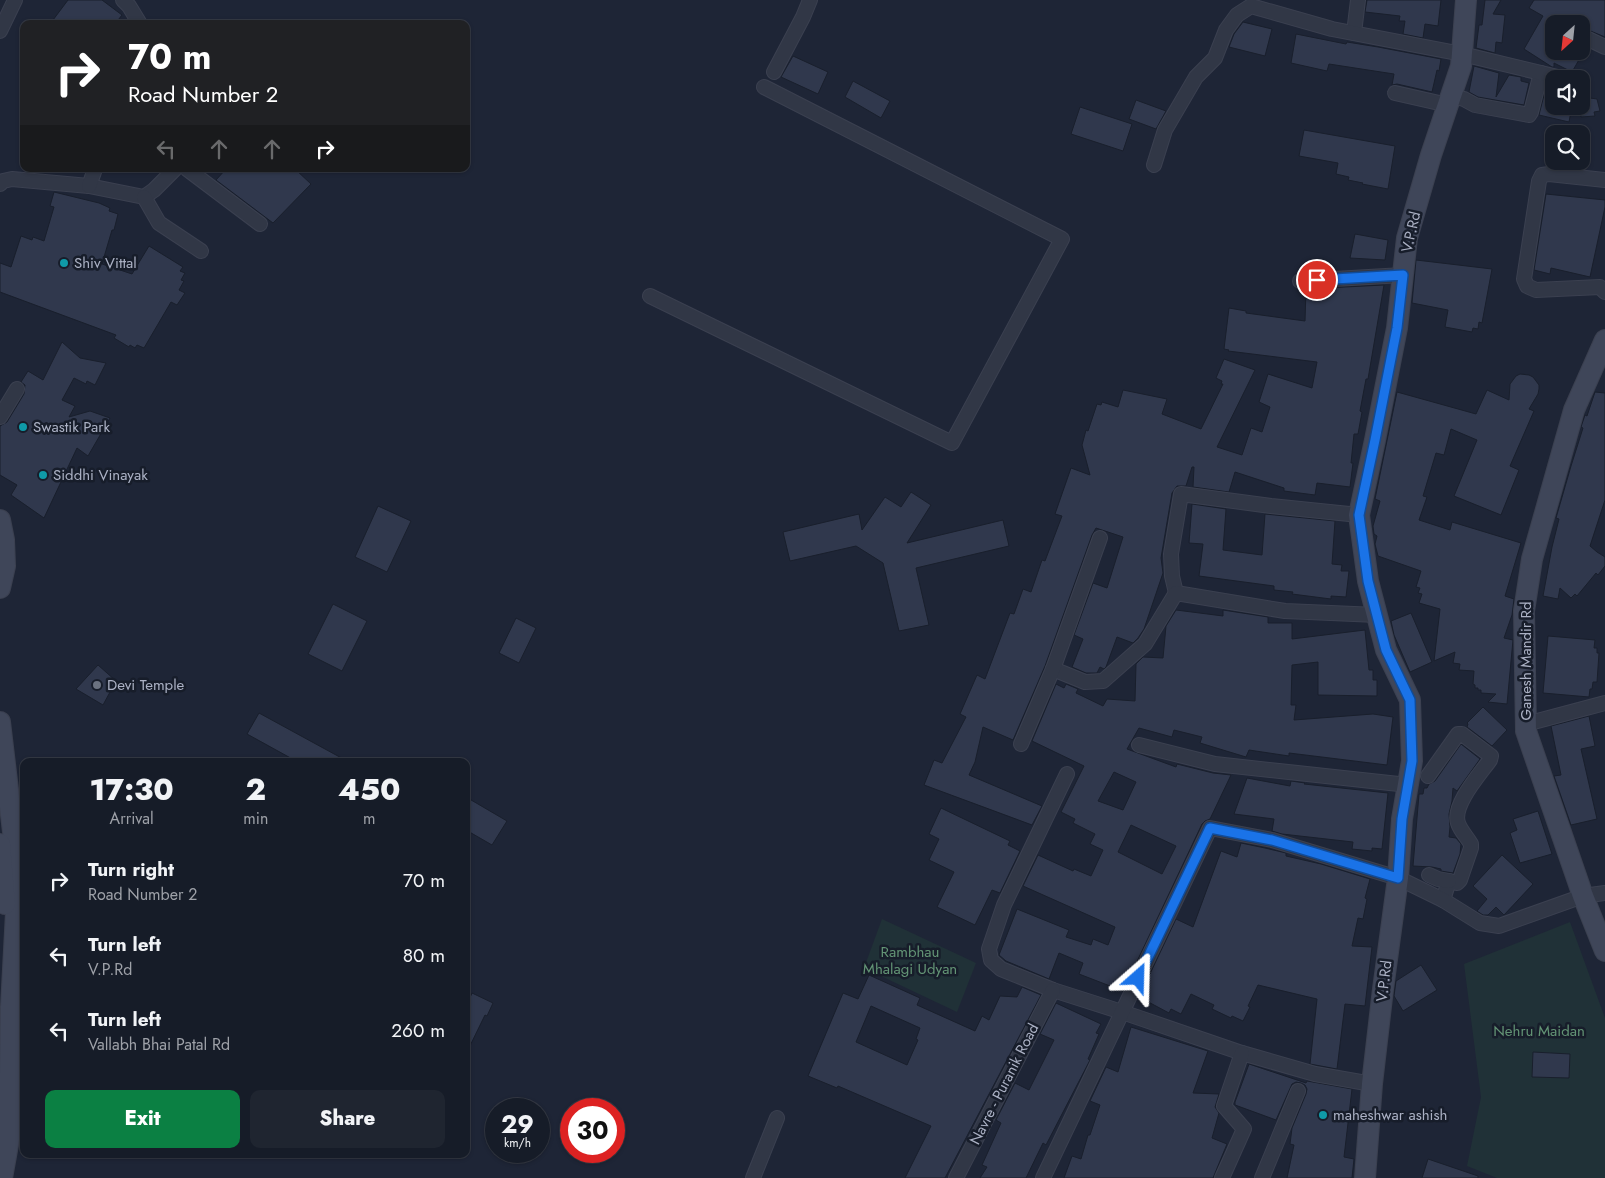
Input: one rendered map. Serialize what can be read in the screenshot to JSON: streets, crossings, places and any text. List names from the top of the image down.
{
  "streets": {
    "street": ["V.P.Rd", "Ganesh Mandir Rd", "Navre - Puranik Road"]
  },
  "parks": ["Rambhau Mhalagi Udyan", "Nehru Maidan"],
  "places": [
    "Shiv Vittal",
    "Swastik Park",
    "Siddhi Vinayak",
    "Devi Temple",
    "maheshwar ashish"
  ],
  "north": "bottom left",
  "page": {
    "turn": ["70 m", "Road Number 2"],
    "eta": [
      "17:30",
      "Arrival",
      "2",
      "min",
      "450",
      "m"
    ],
    "list": [
      {
        "name": "Turn right",
        "note": "Road Number 2",
        "value": "70 m"
      },
      {
        "name": "Turn left",
        "note": "V.P.Rd",
        "value": "80 m"
      },
      {
        "name": "Turn left",
        "note": "Vallabh Bhai Patal Rd",
        "value": "260 m"
      }
    ],
    "buttons": ["Exit", "Share"],
    "speed": "29 km/h",
    "limit": "30"
  }
}
